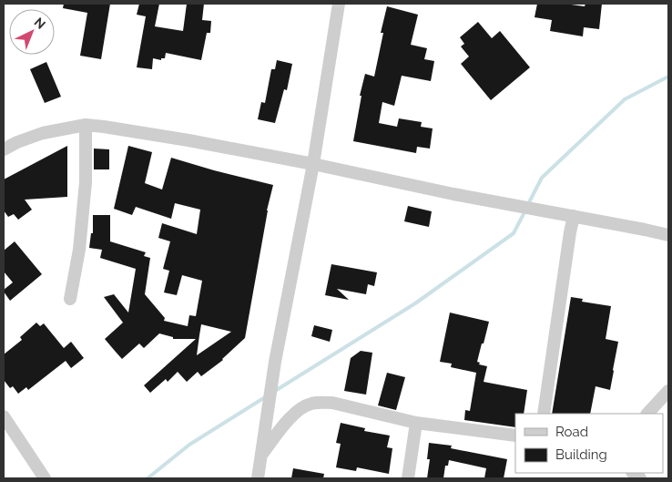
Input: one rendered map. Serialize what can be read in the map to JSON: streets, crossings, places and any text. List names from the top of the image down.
{
  "legend": ["Road", "Building"],
  "north": "top right"
}
